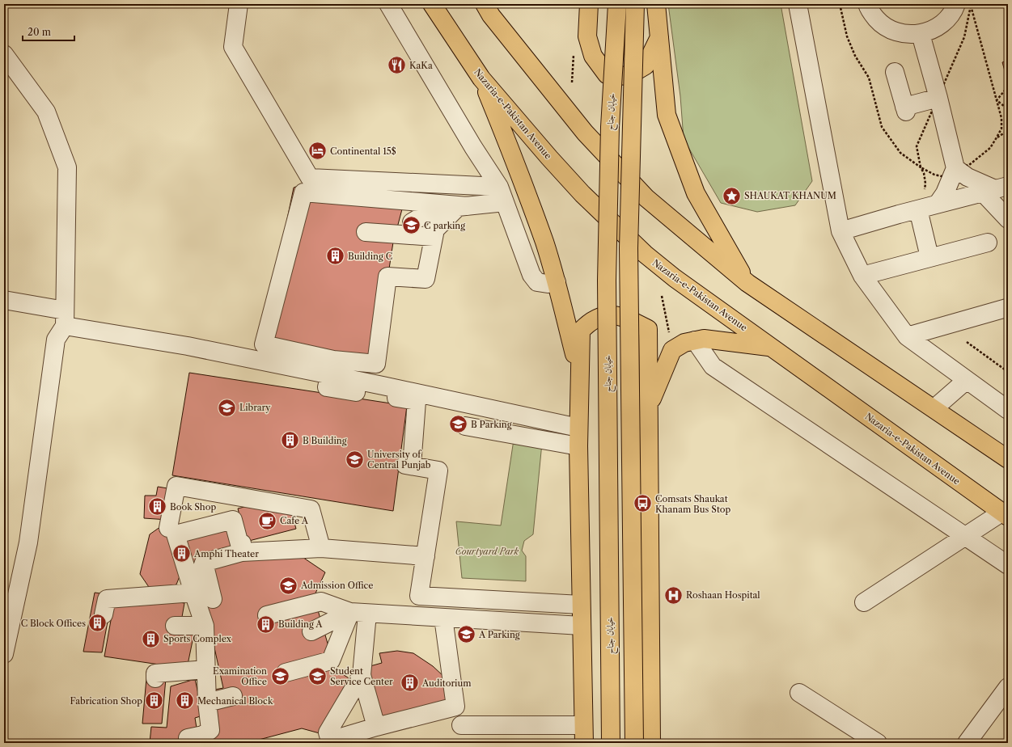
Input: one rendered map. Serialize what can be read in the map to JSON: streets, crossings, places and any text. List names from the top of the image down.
{
  "streets": {
    "main road": ["خیابان جناح", "Nazaria-e-Pakistan Avenue"]
  },
  "parks": ["Courtyard Park"],
  "places": {
    "restaurant": ["KaKa"],
    "hotel": ["Continental 15$"],
    "place": ["SHAUKAT KHANUM"],
    "school or university": [
      "C parking",
      "Library",
      "B Parking",
      "University of Central Punjab",
      "Admission Office",
      "A Parking",
      "Examination Office",
      "Student Service Center"
    ],
    "building": [
      "Building C",
      "B Building",
      "Book Shop",
      "Amphi Theater",
      "C Block Offices",
      "Building A",
      "Sports Complex",
      "Auditorium",
      "Fabrication Shop",
      "Mechanical Block"
    ],
    "bus stop": ["Comsats Shaukat Khanam Bus Stop"],
    "cafe": ["Cafe A"],
    "hospital": ["Roshaan Hospital"]
  },
  "scale_bar": "20 m"
}
